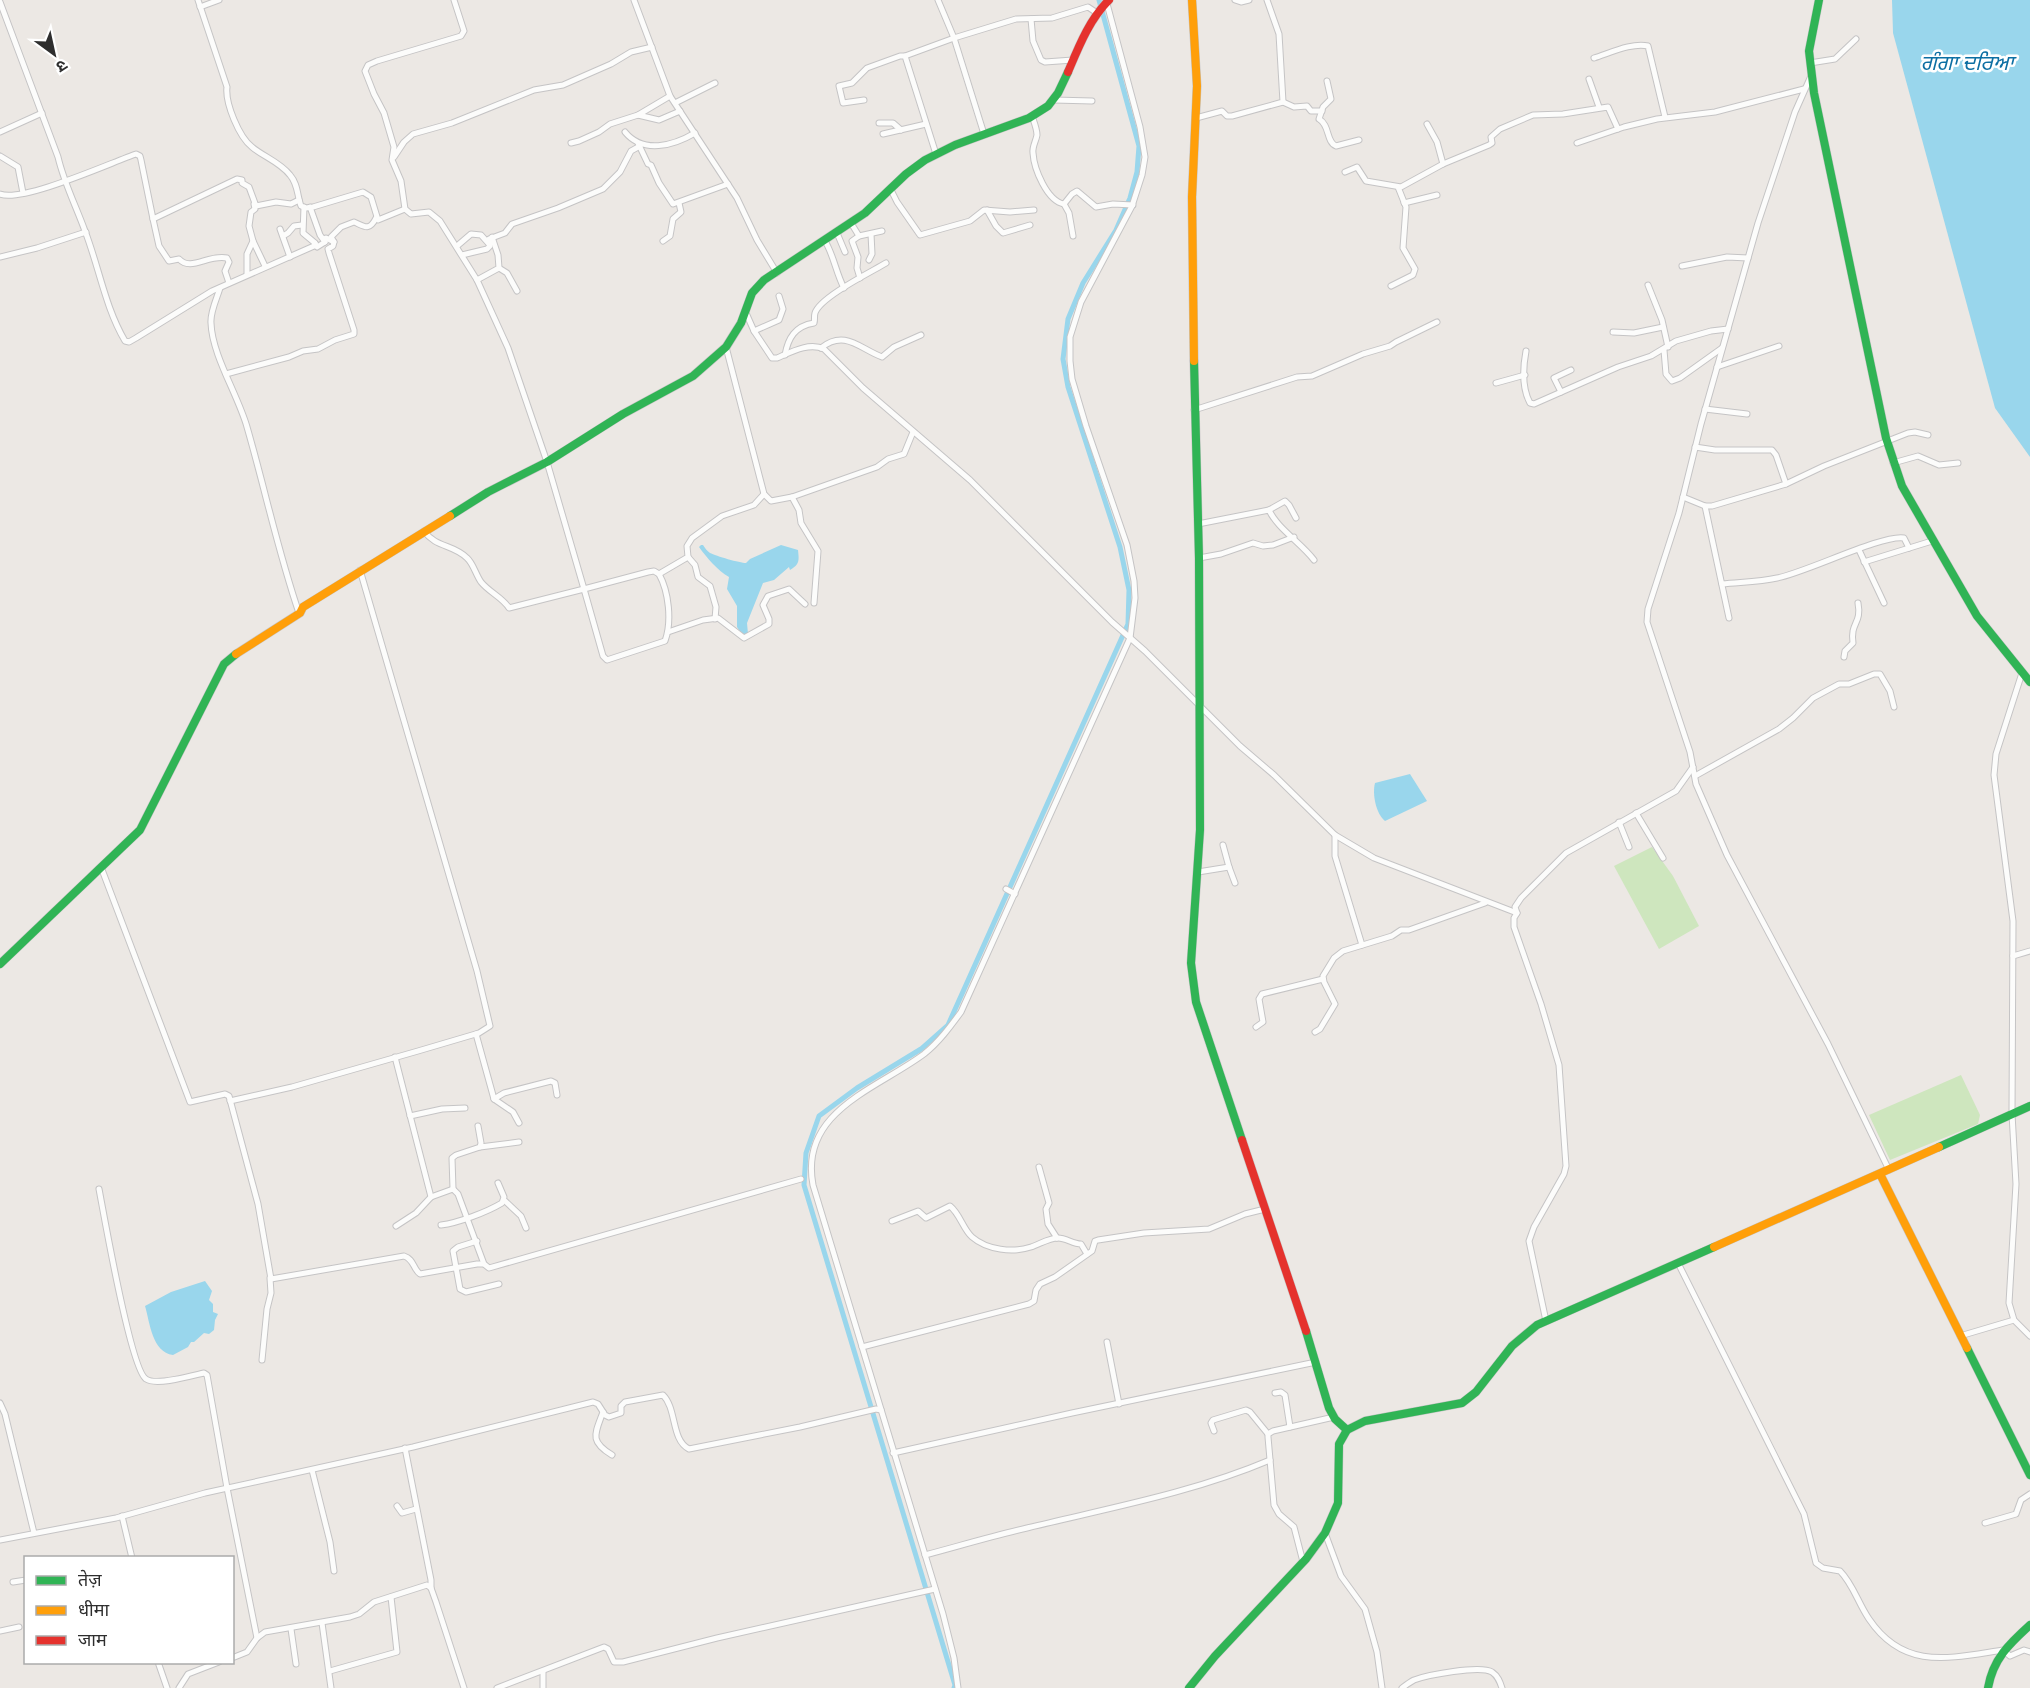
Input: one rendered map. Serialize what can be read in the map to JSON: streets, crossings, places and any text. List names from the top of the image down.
{
  "water": ["ਗੰਗਾ ਦਰਿਆ"],
  "legend": ["तेज़", "धीमा", "जाम"],
  "north": "bottom right"
}
